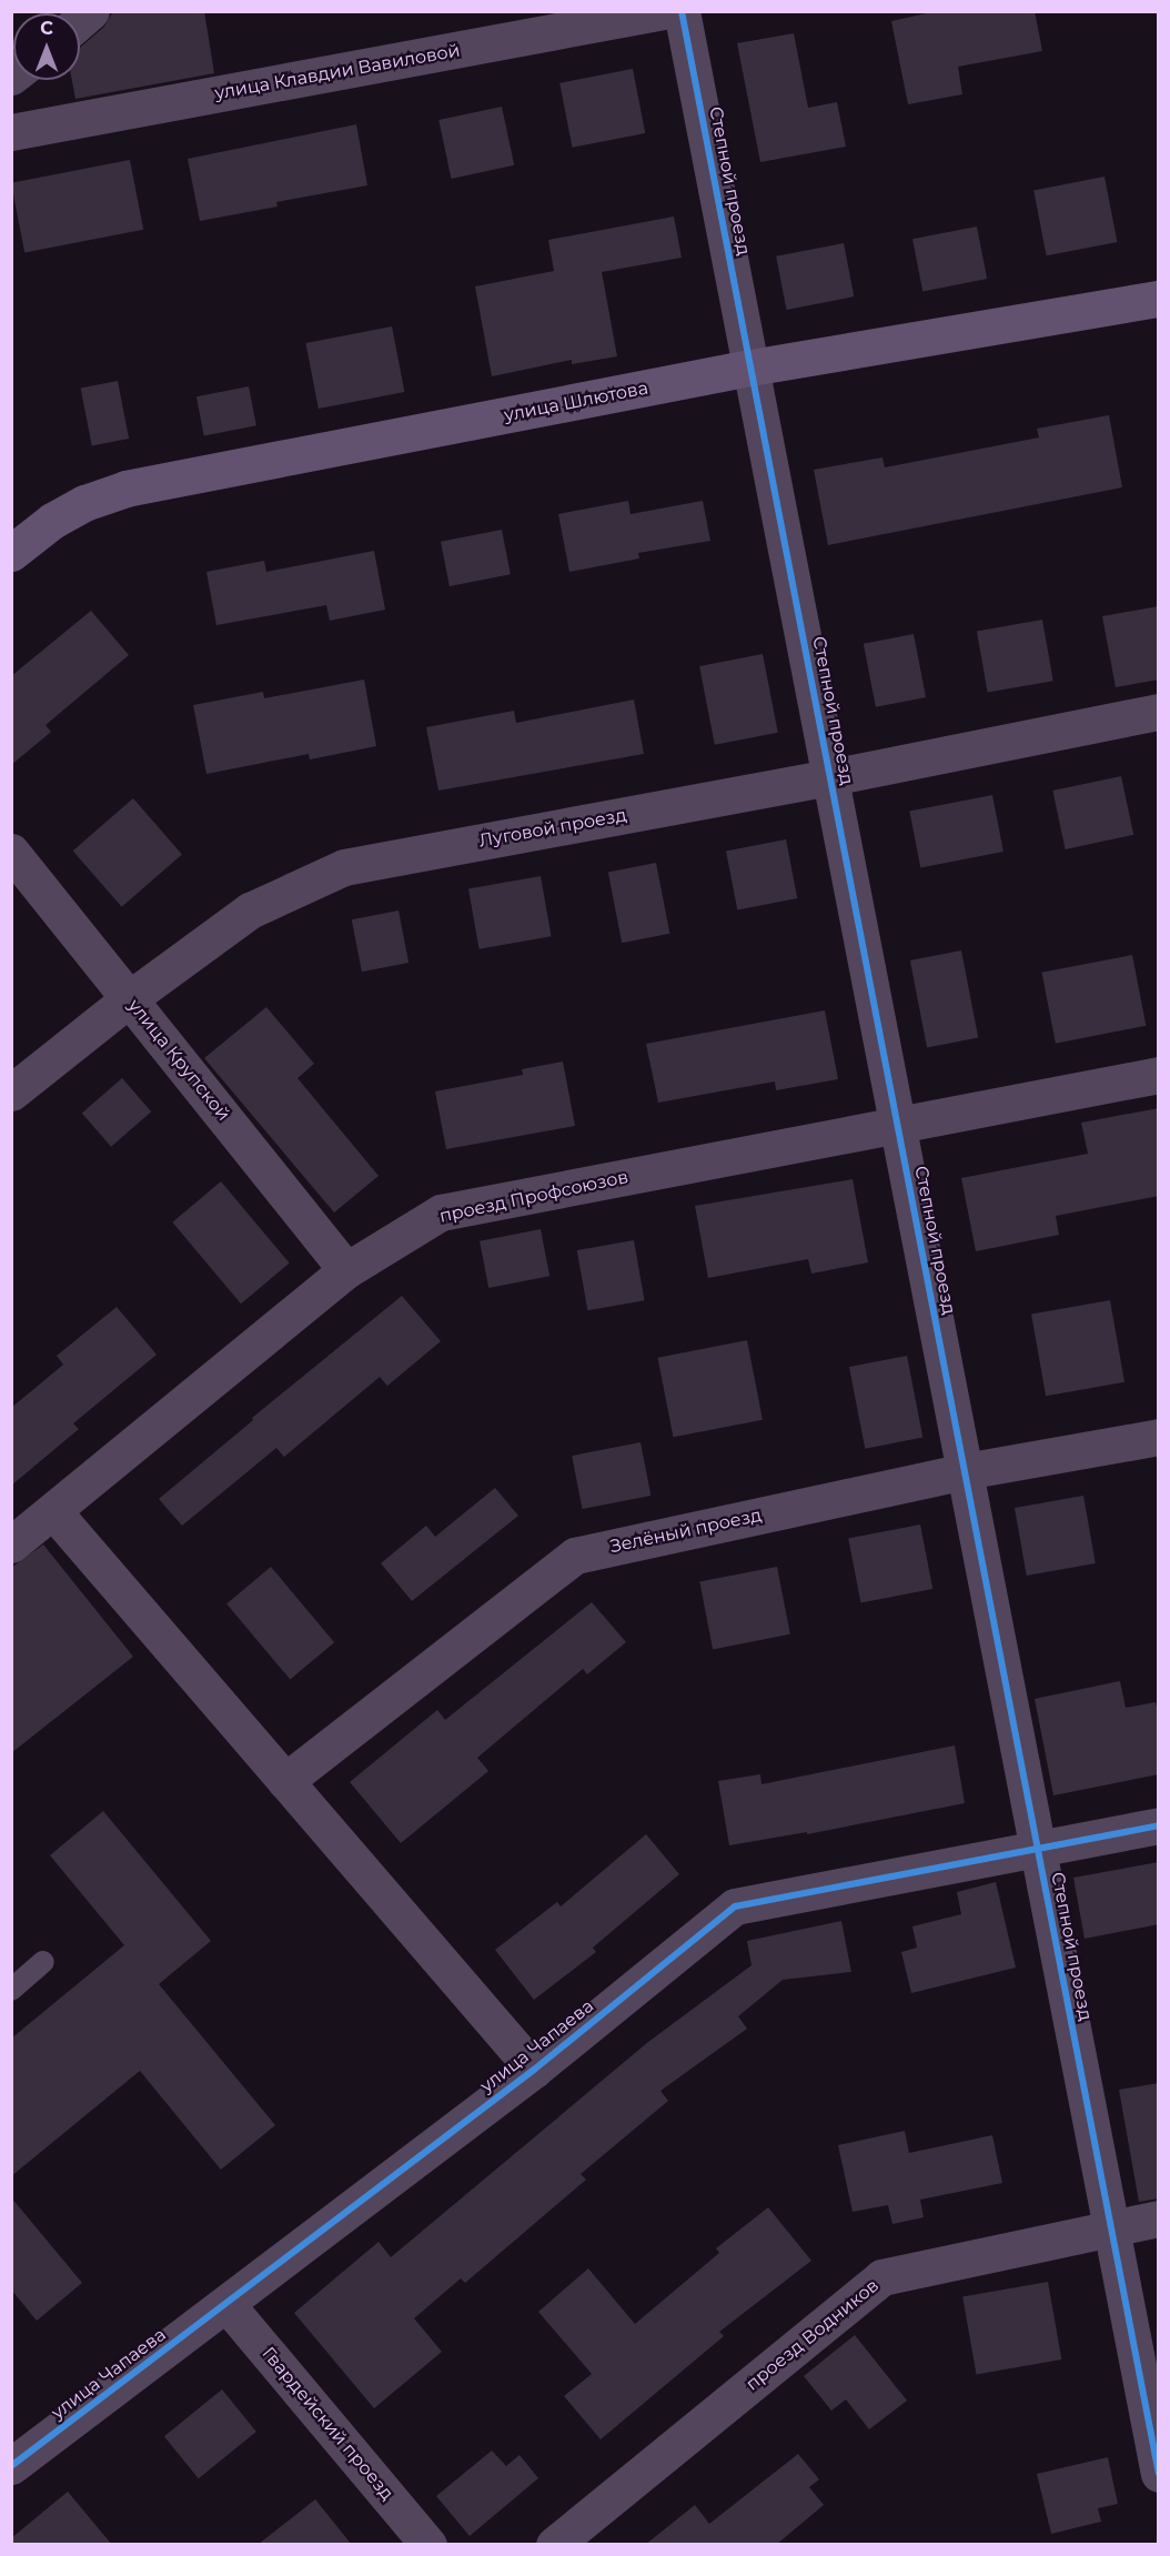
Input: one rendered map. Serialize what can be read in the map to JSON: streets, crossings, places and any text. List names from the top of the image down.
{
  "streets": {
    "main road": ["улица Шлютова"],
    "street": [
      "улица Клавдии Вавиловой",
      "Степной проезд",
      "Луговой проезд",
      "улица Крупской",
      "проезд Профсоюзов",
      "Зелёный проезд",
      "улица Чапаева",
      "проезд Водников",
      "Гвардейский проезд"
    ]
  },
  "crossings": [
    ["Степной проезд", "улица Шлютова"],
    ["Степной проезд", "Луговой проезд"],
    ["Степной проезд", "проезд Профсоюзов"],
    ["Степной проезд", "Зелёный проезд"],
    ["Степной проезд", "улица Чапаева"],
    ["Степной проезд", "проезд Водников"],
    ["Луговой проезд", "улица Крупской"],
    ["улица Крупской", "проезд Профсоюзов"],
    ["улица Чапаева", "Гвардейский проезд"]
  ],
  "north": "top"
}
